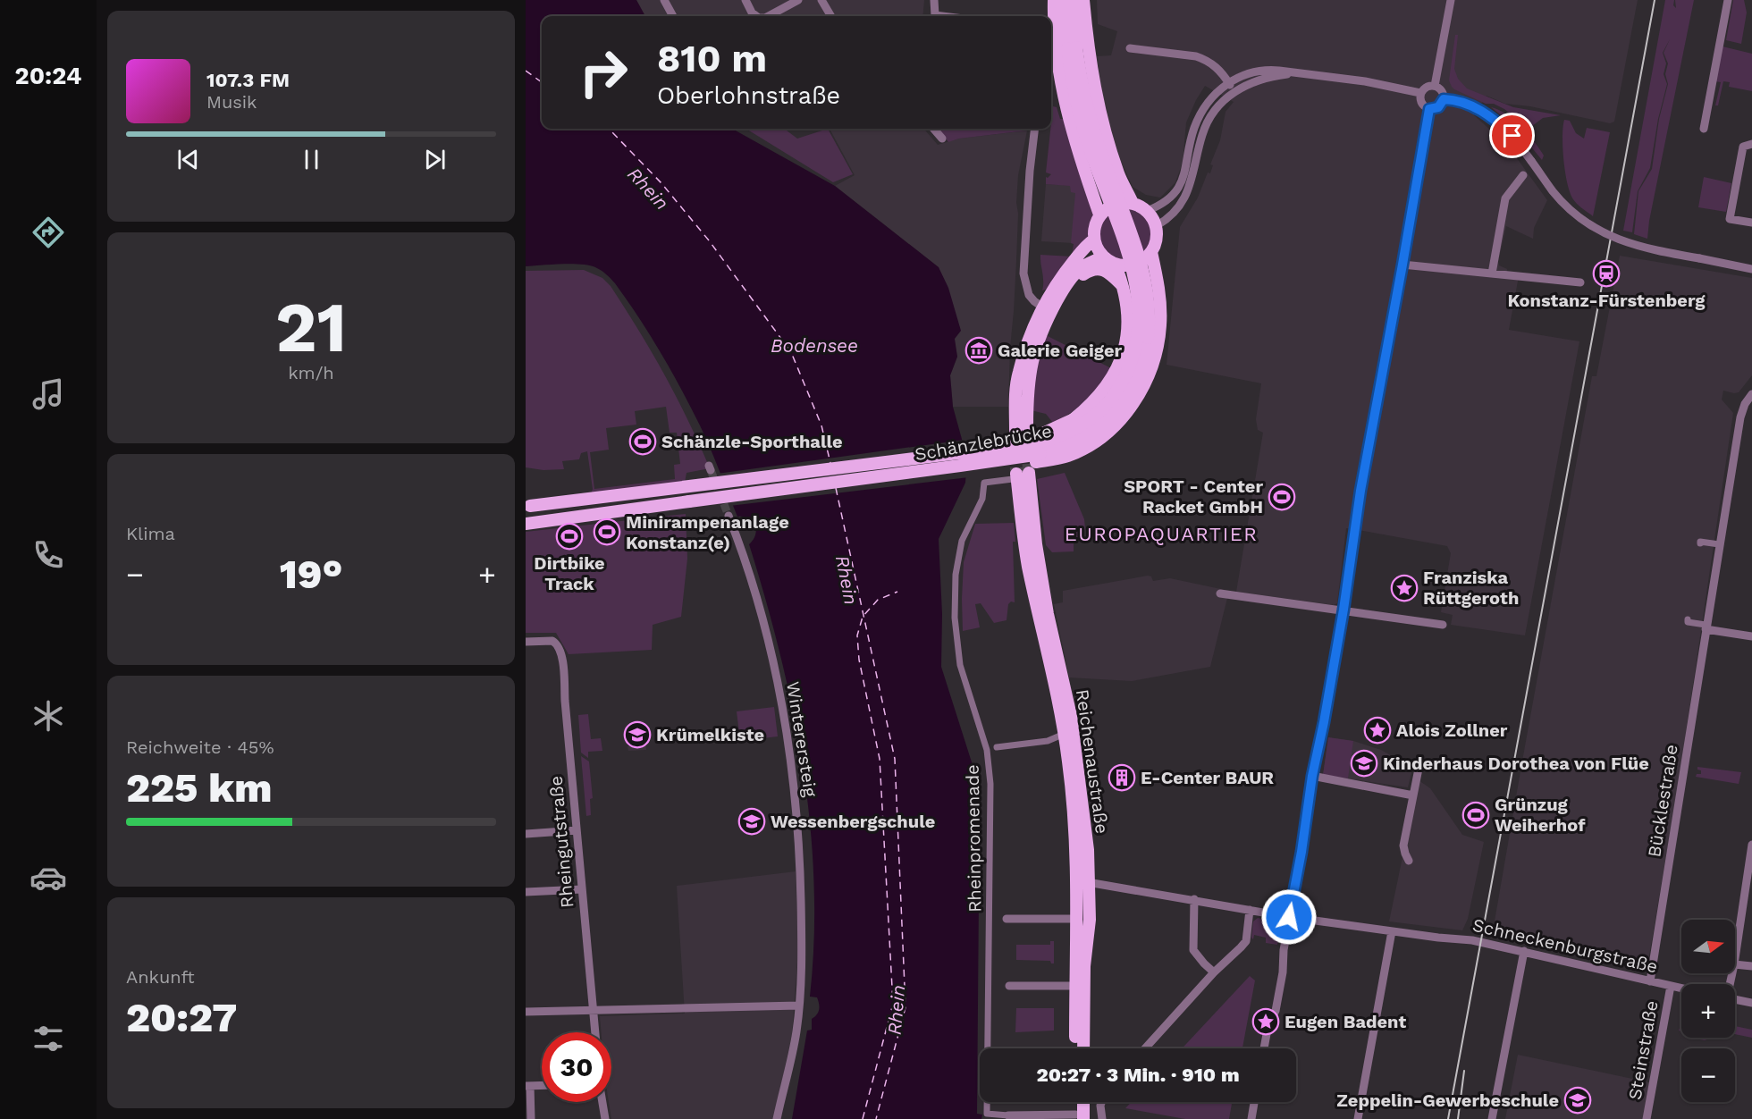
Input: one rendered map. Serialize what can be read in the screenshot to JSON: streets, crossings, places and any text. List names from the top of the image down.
{
  "streets": {
    "main road": ["Schänzlebrücke", "Reichenaustraße"],
    "street": [
      "Winterersteig",
      "Bücklestraße",
      "Rheinpromenade",
      "Rheingutstraße",
      "Schneckenburgstraße",
      "Steinstraße"
    ]
  },
  "crossings": [
    ["Reichenaustraße", "Rheinpromenade"],
    ["Reichenaustraße", "Schneckenburgstraße"],
    ["Bücklestraße", "Schneckenburgstraße"],
    ["Schneckenburgstraße", "Steinstraße"]
  ],
  "districts": ["EUROPAQUARTIER"],
  "water": ["Rhein", "Bodensee"],
  "places": {
    "station": ["Konstanz-Fürstenberg"],
    "museum": ["Galerie Geiger"],
    "sports": [
      "Schänzle-Sporthalle",
      "SPORT - Center Racket GmbH",
      "Minirampenanlage Konstanz(e)",
      "Dirtbike Track",
      "Grünzug Weiherhof"
    ],
    "place": ["Franziska Rüttgeroth", "Alois Zollner", "Eugen Badent"],
    "school or university": [
      "Krümelkiste",
      "Kinderhaus Dorothea von Flüe",
      "Wessenbergschule",
      "Zeppelin-Gewerbeschule"
    ],
    "building": ["E-Center BAUR"]
  },
  "north": "right",
  "page": {
    "tabs": "20:24",
    "turn": ["810 m", "Oberlohnstraße"],
    "song": ["107.3 FM", "Musik"],
    "tile": [
      ["21", "km/h"],
      "Klima",
      ["Reichweite · 45%", "225 km"],
      ["Ankunft", "20:27"]
    ],
    "heat": ["−", "19°", "+"],
    "map_buttons": ["+", "−"],
    "limit": "30",
    "trip": "20:27 · 3 Min. · 910 m"
  }
}
